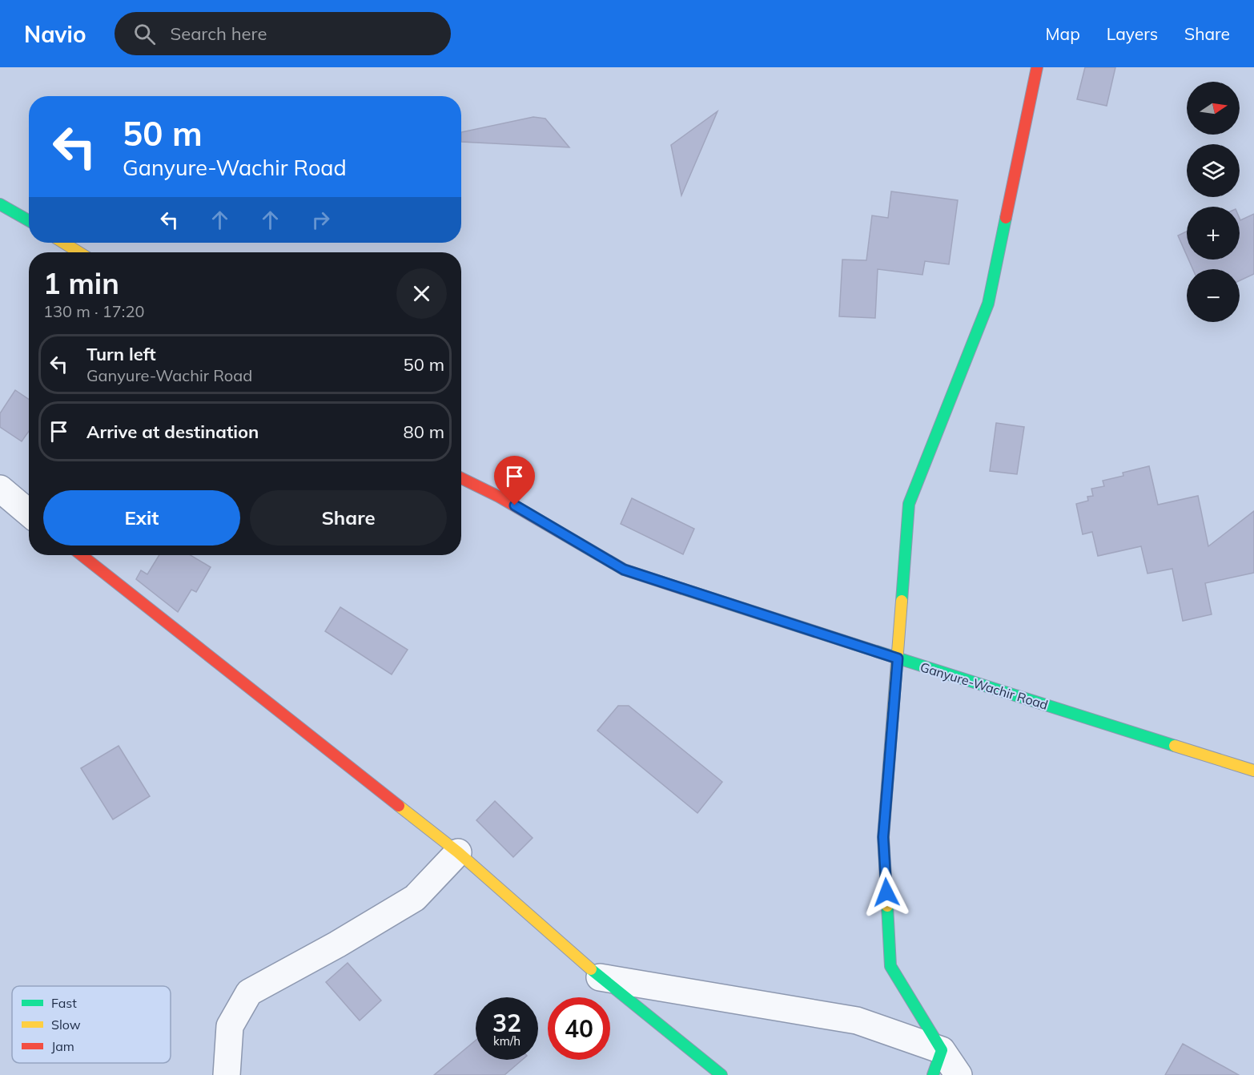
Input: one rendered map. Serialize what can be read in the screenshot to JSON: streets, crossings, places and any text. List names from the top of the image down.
{
  "streets": {
    "street": ["Ganyure-Wachir Road"]
  },
  "legend": ["Fast", "Slow", "Jam"],
  "north": "right",
  "page": {
    "header": "Navio",
    "search": "Search here",
    "nav": ["Map", "Layers", "Share"],
    "map_buttons": ["+", "−"],
    "turn": ["50 m", "Ganyure-Wachir Road"],
    "heading": ["1 min", "130 m · 17:20"],
    "list": [
      {
        "name": "Turn left",
        "note": "Ganyure-Wachir Road",
        "value": "50 m"
      },
      {
        "name": "Arrive at destination",
        "value": "80 m"
      }
    ],
    "buttons": ["Exit", "Share"],
    "speed": "32 km/h",
    "limit": "40"
  }
}
